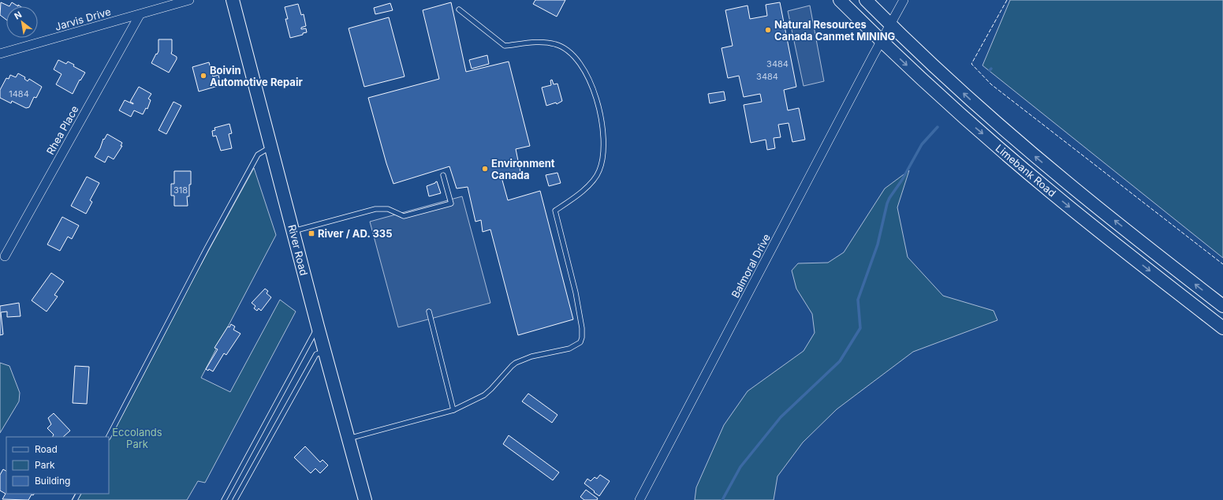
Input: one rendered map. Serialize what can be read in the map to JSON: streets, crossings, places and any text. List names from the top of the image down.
{
  "streets": {
    "main road": ["Limebank Road", "River Road"],
    "street": ["Jarvis Drive", "Rhea Place", "Balmoral Drive"]
  },
  "crossings": [
    ["Jarvis Drive", "Rhea Place"],
    ["Limebank Road", "Balmoral Drive"]
  ],
  "parks": ["Eccolands Park"],
  "places": {
    "other": ["Natural Resources Canada Canmet MINING", "Boivin Automotive Repair", "Environment Canada"],
    "transit": ["River / AD. 335"]
  },
  "house_numbers": [
    "3484",
    "3484",
    "1484",
    "318"
  ],
  "legend": ["Road", "Park", "Building"],
  "north": "top left"
}
